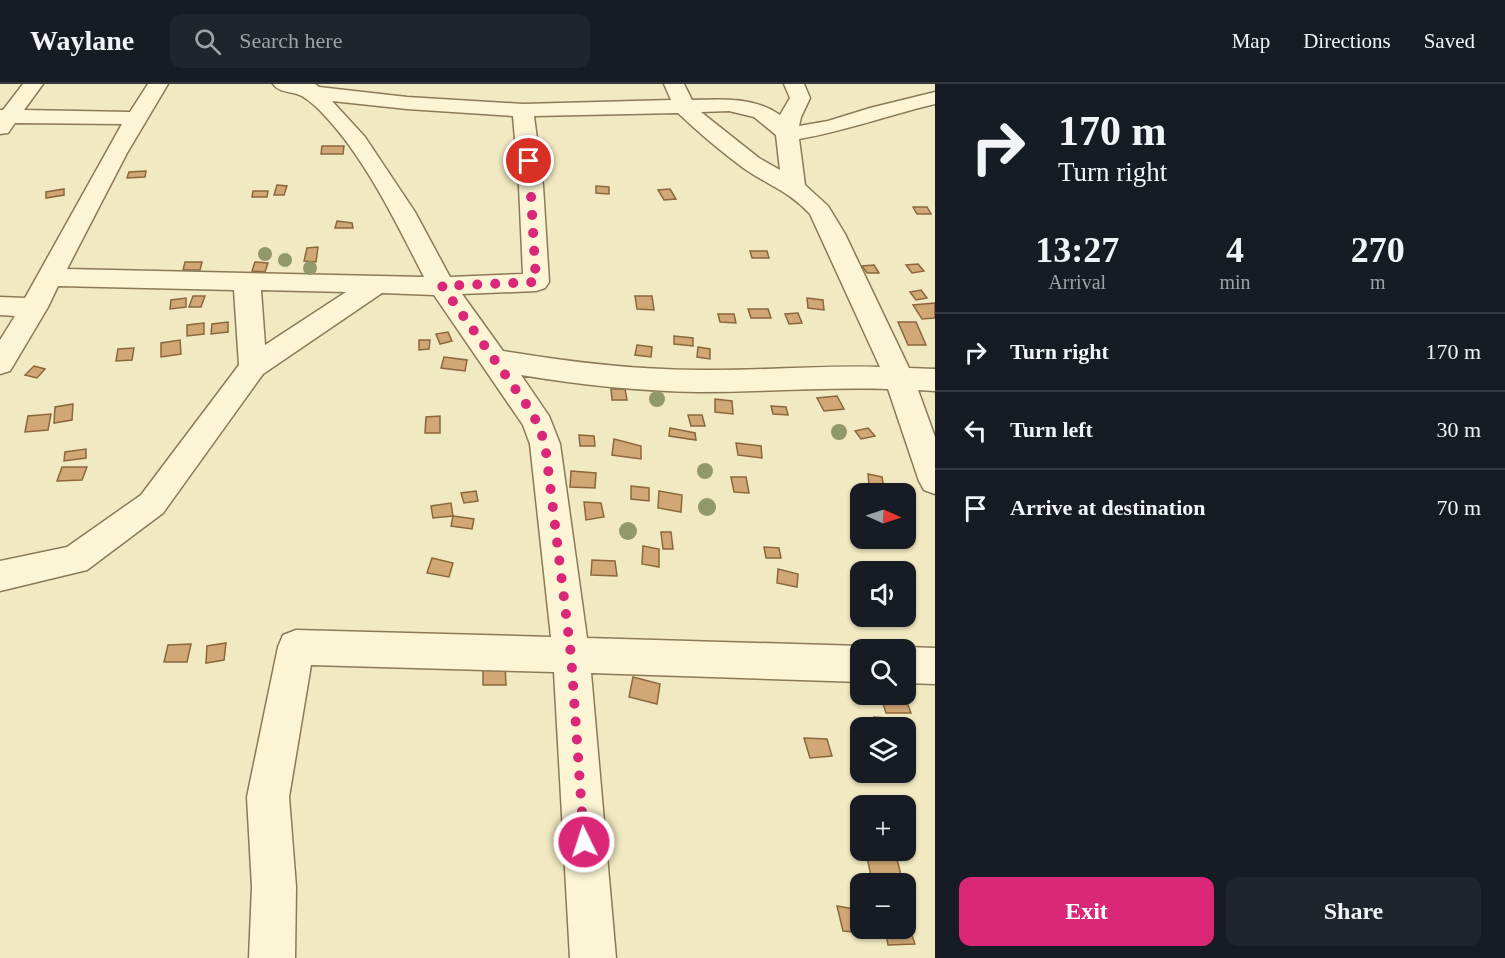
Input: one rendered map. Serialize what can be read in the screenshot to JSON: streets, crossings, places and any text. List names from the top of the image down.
{
  "north": "right",
  "page": {
    "header": "Waylane",
    "search": "Search here",
    "nav": ["Map", "Directions", "Saved"],
    "turn": ["170 m", "Turn right"],
    "eta": [
      "13:27",
      "Arrival",
      "4",
      "min",
      "270",
      "m"
    ],
    "list": [
      {
        "name": "Turn right",
        "value": "170 m"
      },
      {
        "name": "Turn left",
        "value": "30 m"
      },
      {
        "name": "Arrive at destination",
        "value": "70 m"
      }
    ],
    "map_buttons": ["+", "−"],
    "buttons": ["Exit", "Share"]
  }
}
